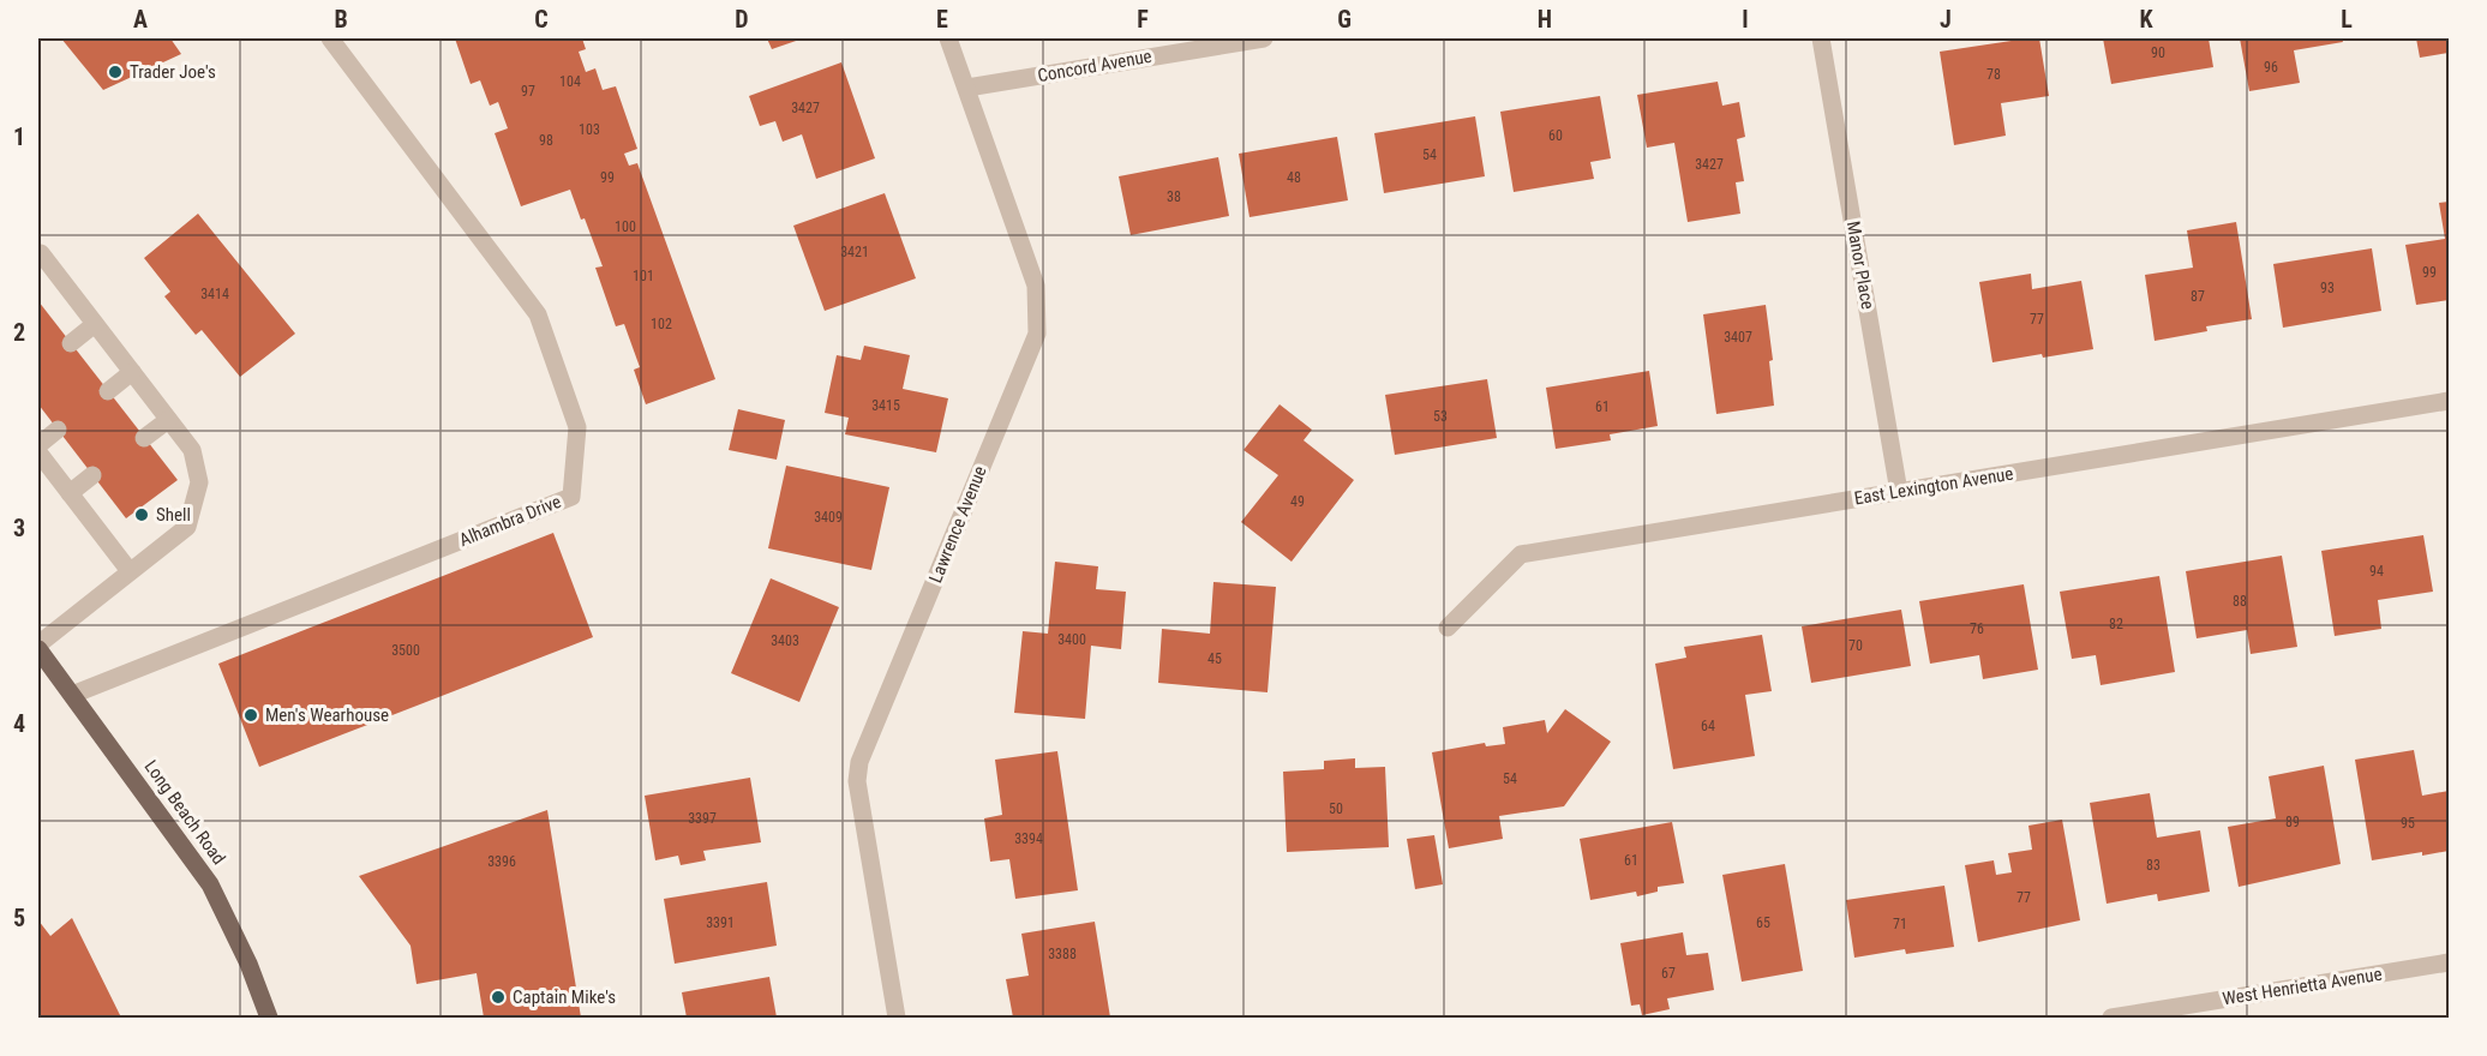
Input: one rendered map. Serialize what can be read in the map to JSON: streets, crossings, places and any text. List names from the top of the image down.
{
  "streets": {
    "main road": ["Long Beach Road"],
    "street": [
      "Concord Avenue",
      "Manor Place",
      "East Lexington Avenue",
      "Alhambra Drive",
      "Lawrence Avenue",
      "West Henrietta Avenue"
    ]
  },
  "crossings": [
    ["Concord Avenue", "Lawrence Avenue"],
    ["Manor Place", "East Lexington Avenue"],
    ["Alhambra Drive", "Long Beach Road"]
  ],
  "places": [
    "Trader Joe's",
    "Shell",
    "Men's Wearhouse",
    "Captain Mike's"
  ],
  "house_numbers": [
    "90",
    "96",
    "78",
    "104",
    "97",
    "3427",
    "103",
    "60",
    "98",
    "54",
    "3427",
    "99",
    "48",
    "38",
    "100",
    "3421",
    "99",
    "101",
    "93",
    "3414",
    "87",
    "77",
    "102",
    "3407",
    "3415",
    "61",
    "53",
    "49",
    "3409",
    "94",
    "88",
    "82",
    "76",
    "3400",
    "3403",
    "70",
    "3500",
    "45",
    "64",
    "54",
    "50",
    "3397",
    "89",
    "95",
    "3394",
    "61",
    "3396",
    "83",
    "77",
    "3391",
    "65",
    "71",
    "3388",
    "67"
  ],
  "grid": {
    "columns": [
      "A",
      "B",
      "C",
      "D",
      "E",
      "F",
      "G",
      "H",
      "I",
      "J",
      "K",
      "L"
    ],
    "rows": [
      "1",
      "2",
      "3",
      "4",
      "5"
    ]
  }
}
